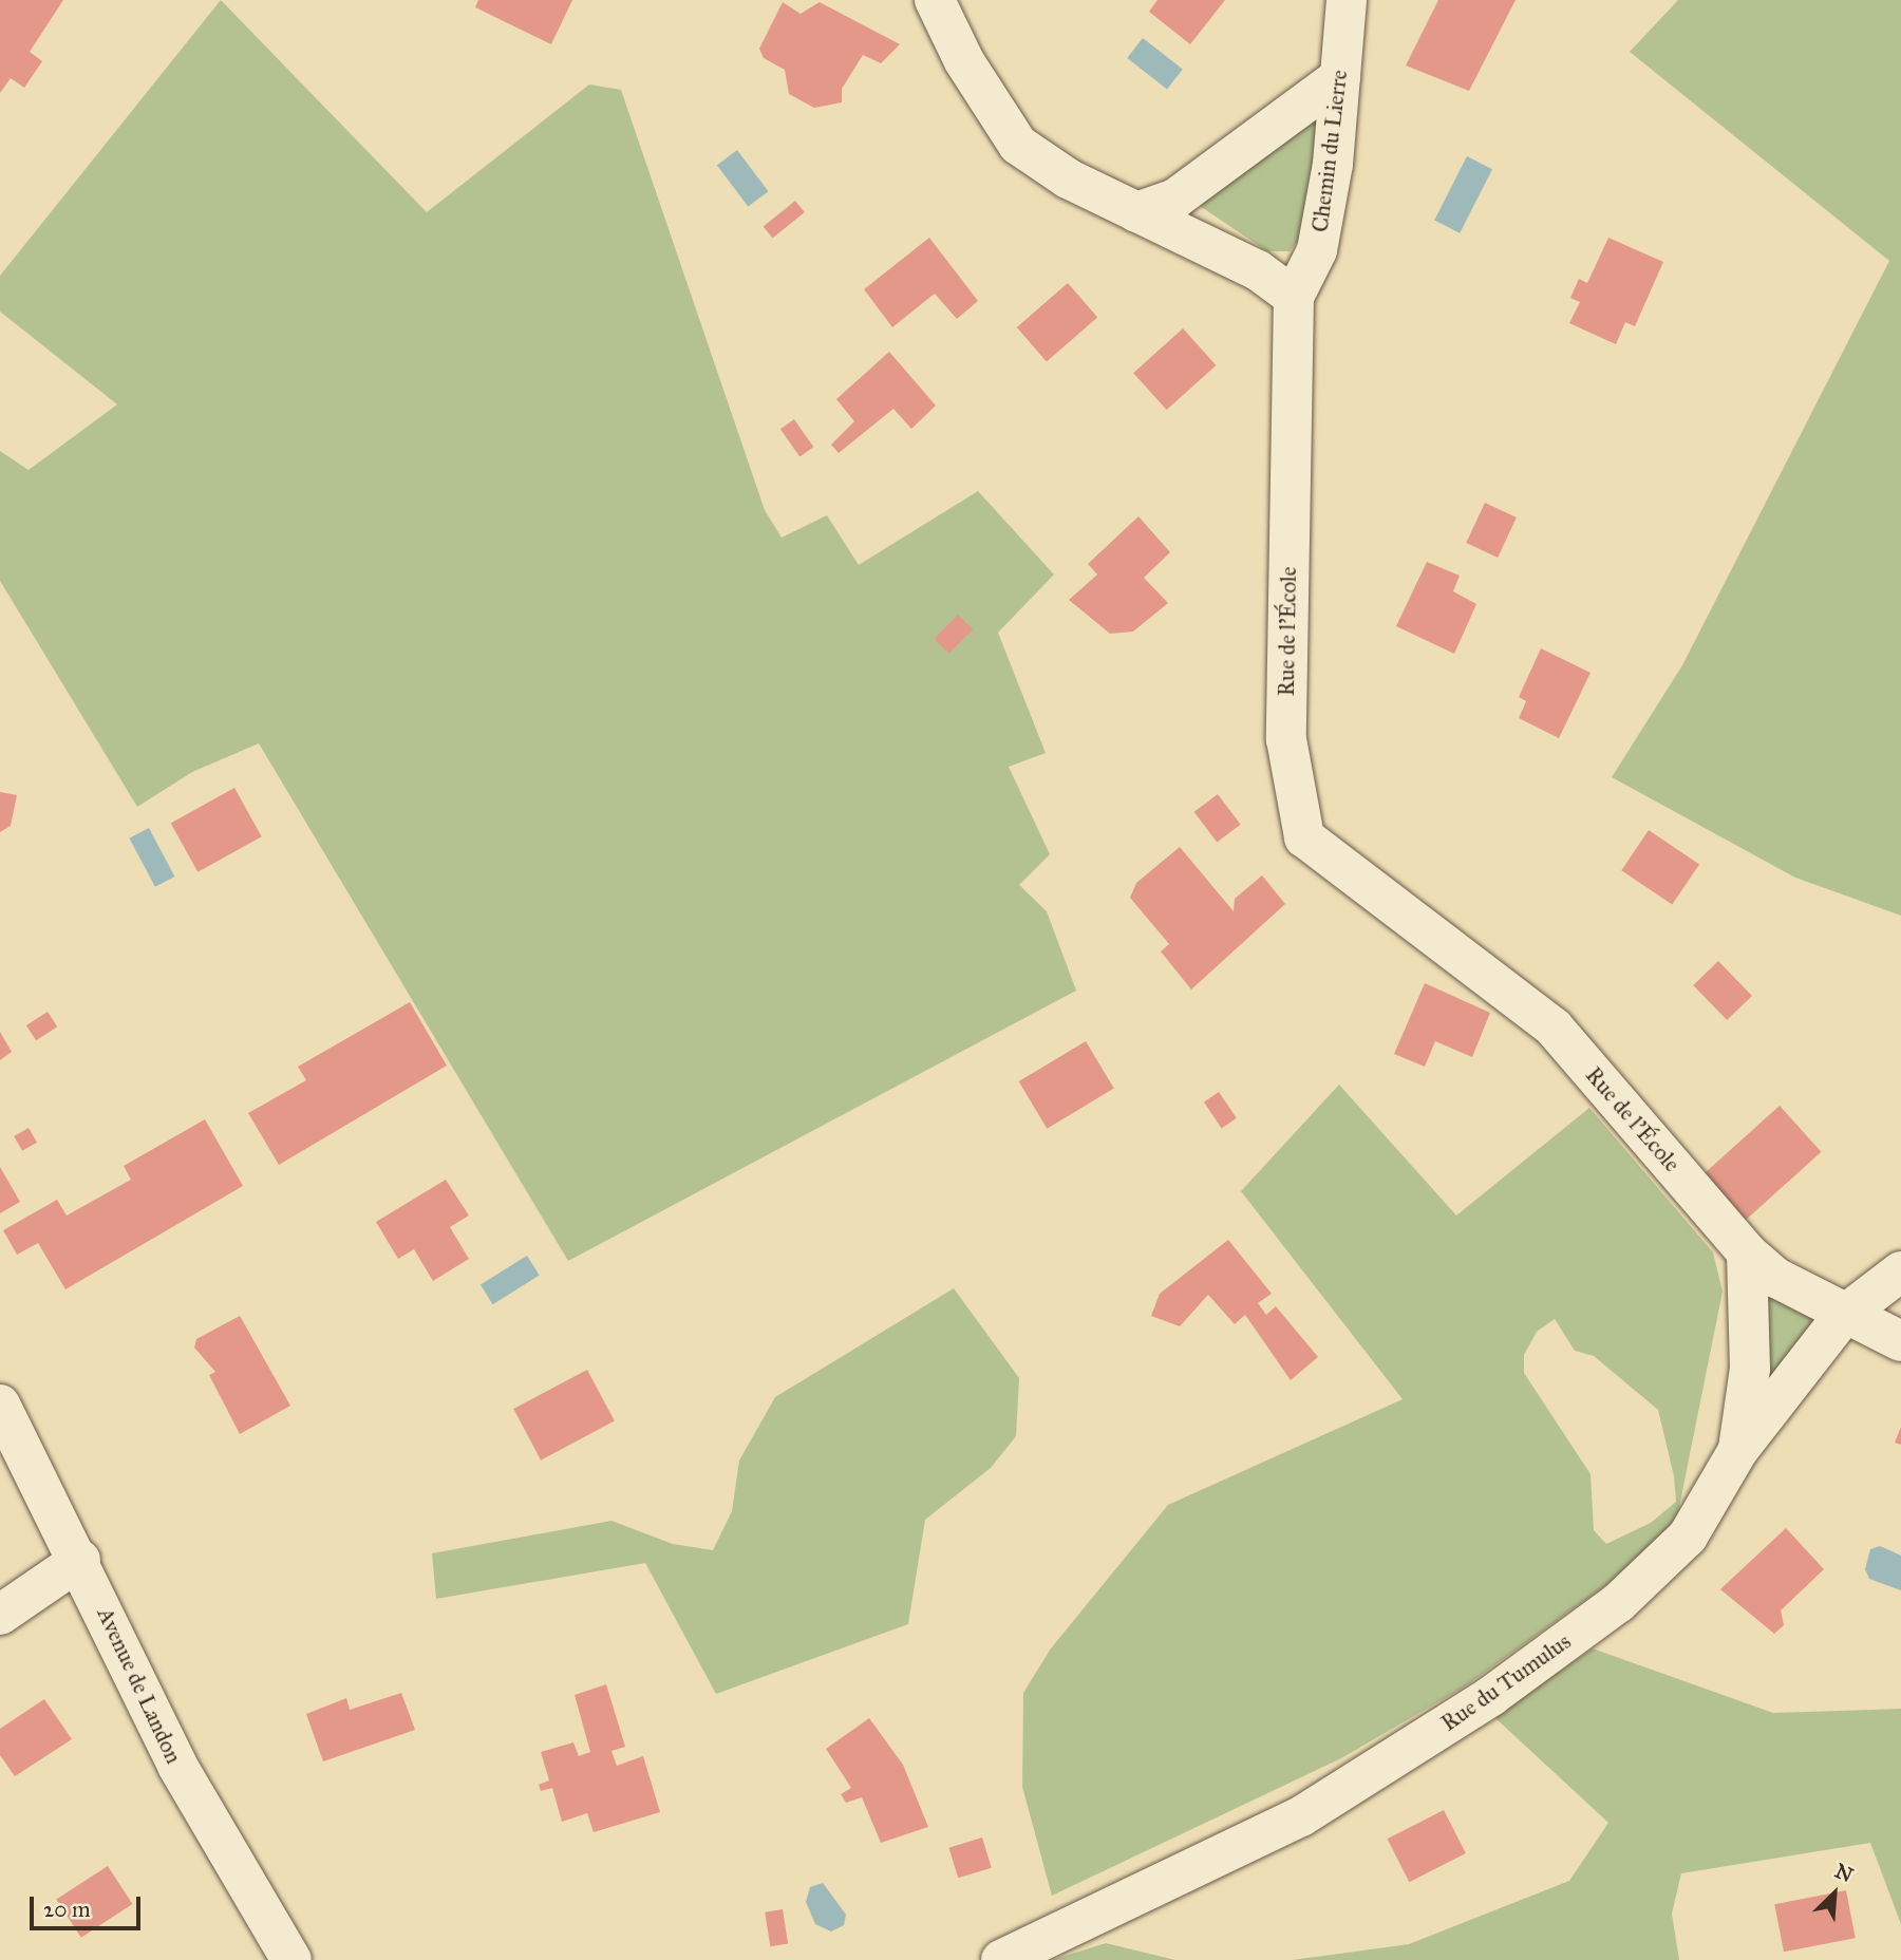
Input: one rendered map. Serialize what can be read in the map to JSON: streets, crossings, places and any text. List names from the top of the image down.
{
  "streets": {
    "street": [
      "Chemin du Lierre",
      "Rue de l'École",
      "Rue du Tumulus",
      "Avenue de Landon"
    ]
  },
  "crossings": [
    ["Chemin du Lierre", "Rue de l'École"],
    ["Rue de l'École", "Rue du Tumulus"]
  ],
  "scale_bar": "20 m",
  "north": "top right"
}
